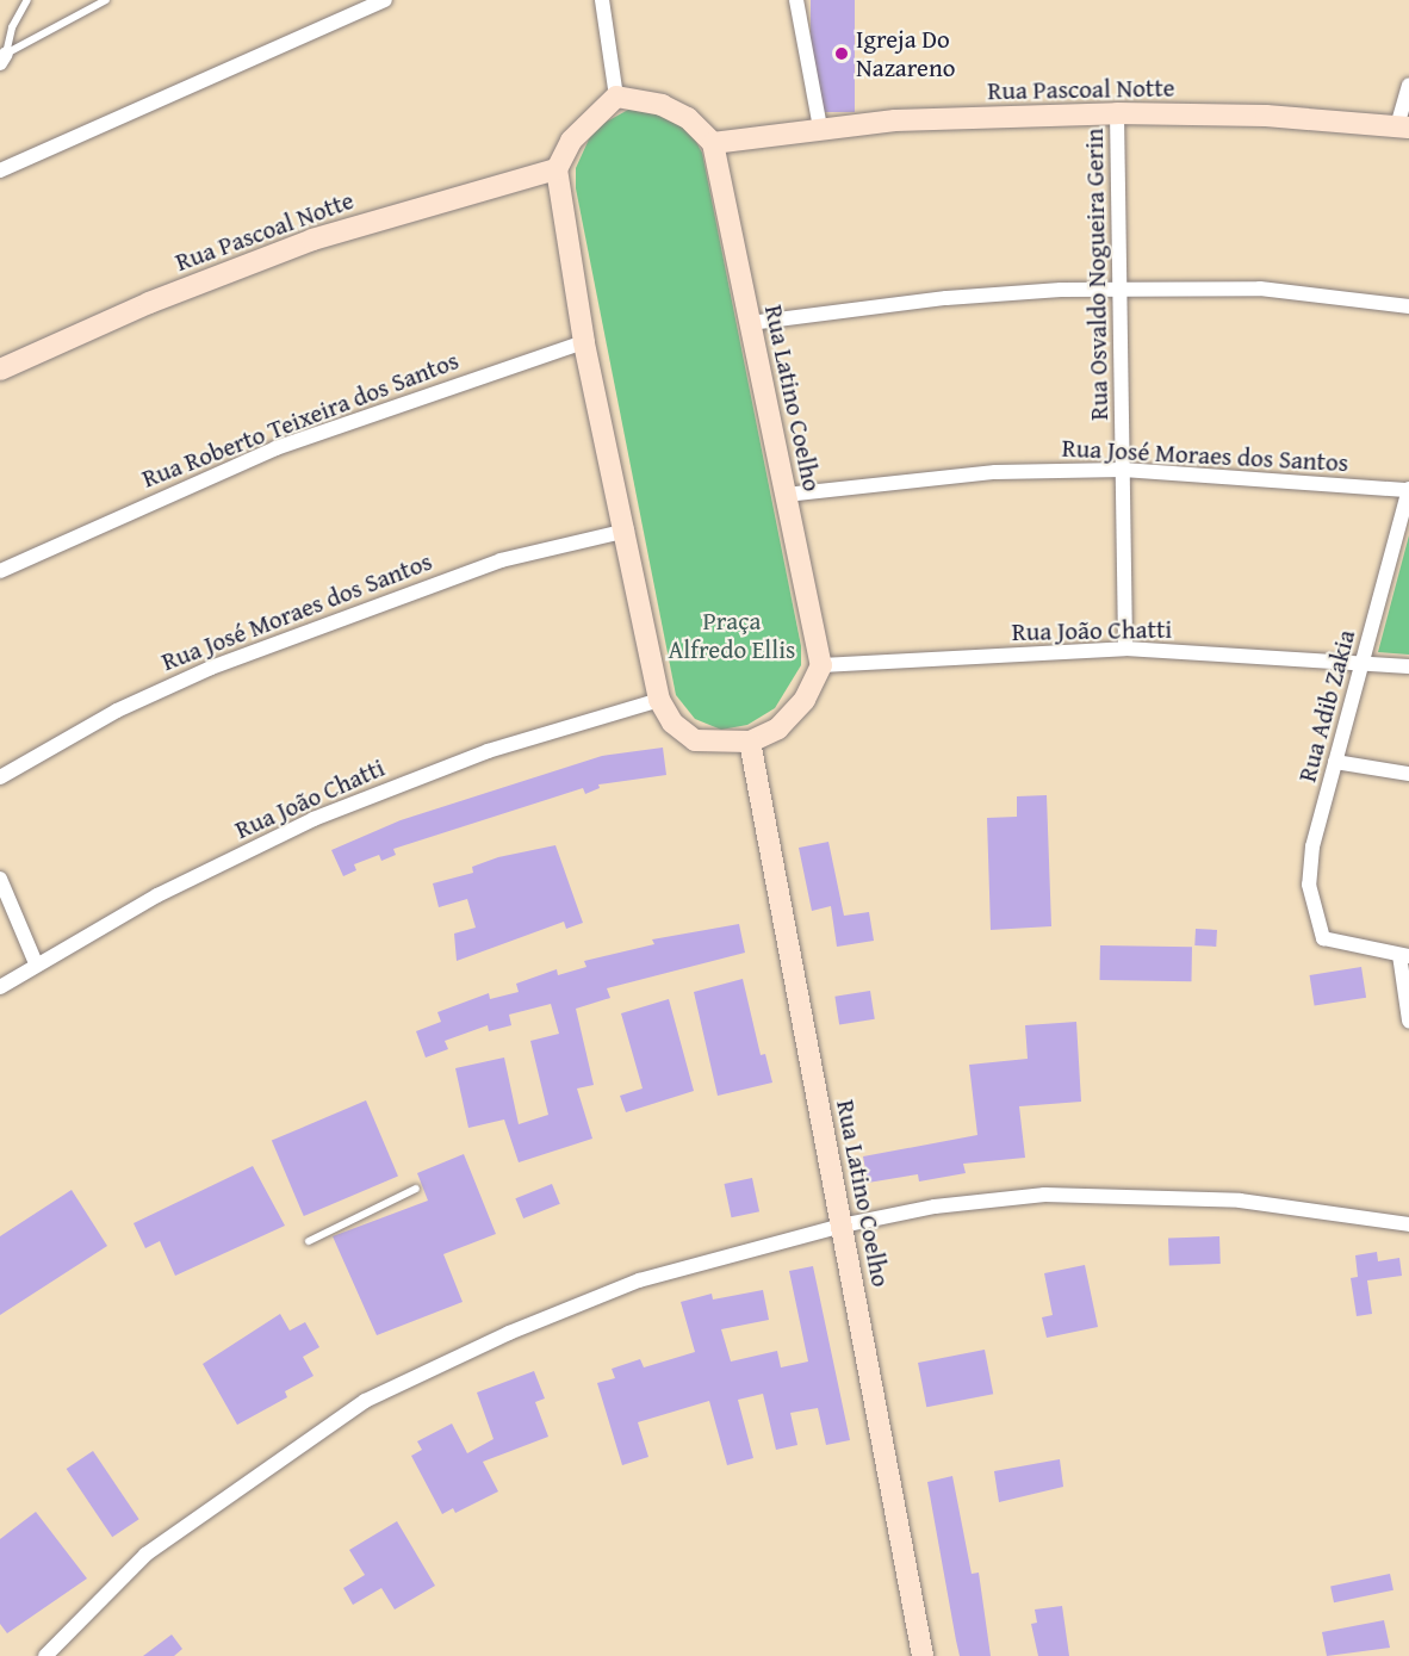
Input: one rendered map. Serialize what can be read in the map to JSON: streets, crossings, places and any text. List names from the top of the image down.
{
  "streets": {
    "street": [
      "Rua Pascoal Notte",
      "Rua Osvaldo Nogueira Gerin",
      "Rua Latino Coelho",
      "Rua Roberto Teixeira dos Santos",
      "Rua José Moraes dos Santos",
      "Rua João Chatti",
      "Rua Adib Zakia"
    ]
  },
  "crossings": [
    ["Rua Pascoal Notte", "Rua Osvaldo Nogueira Gerin"],
    ["Rua Pascoal Notte", "Rua Latino Coelho"],
    ["Rua Osvaldo Nogueira Gerin", "Rua José Moraes dos Santos"],
    ["Rua Osvaldo Nogueira Gerin", "Rua João Chatti"],
    ["Rua Latino Coelho", "Rua José Moraes dos Santos"],
    ["Rua Latino Coelho", "Rua João Chatti"],
    ["Rua José Moraes dos Santos", "Rua Adib Zakia"],
    ["Rua João Chatti", "Rua Adib Zakia"]
  ],
  "parks": ["Praça Alfredo Ellis"],
  "places": ["Igreja Do Nazareno"]
}
